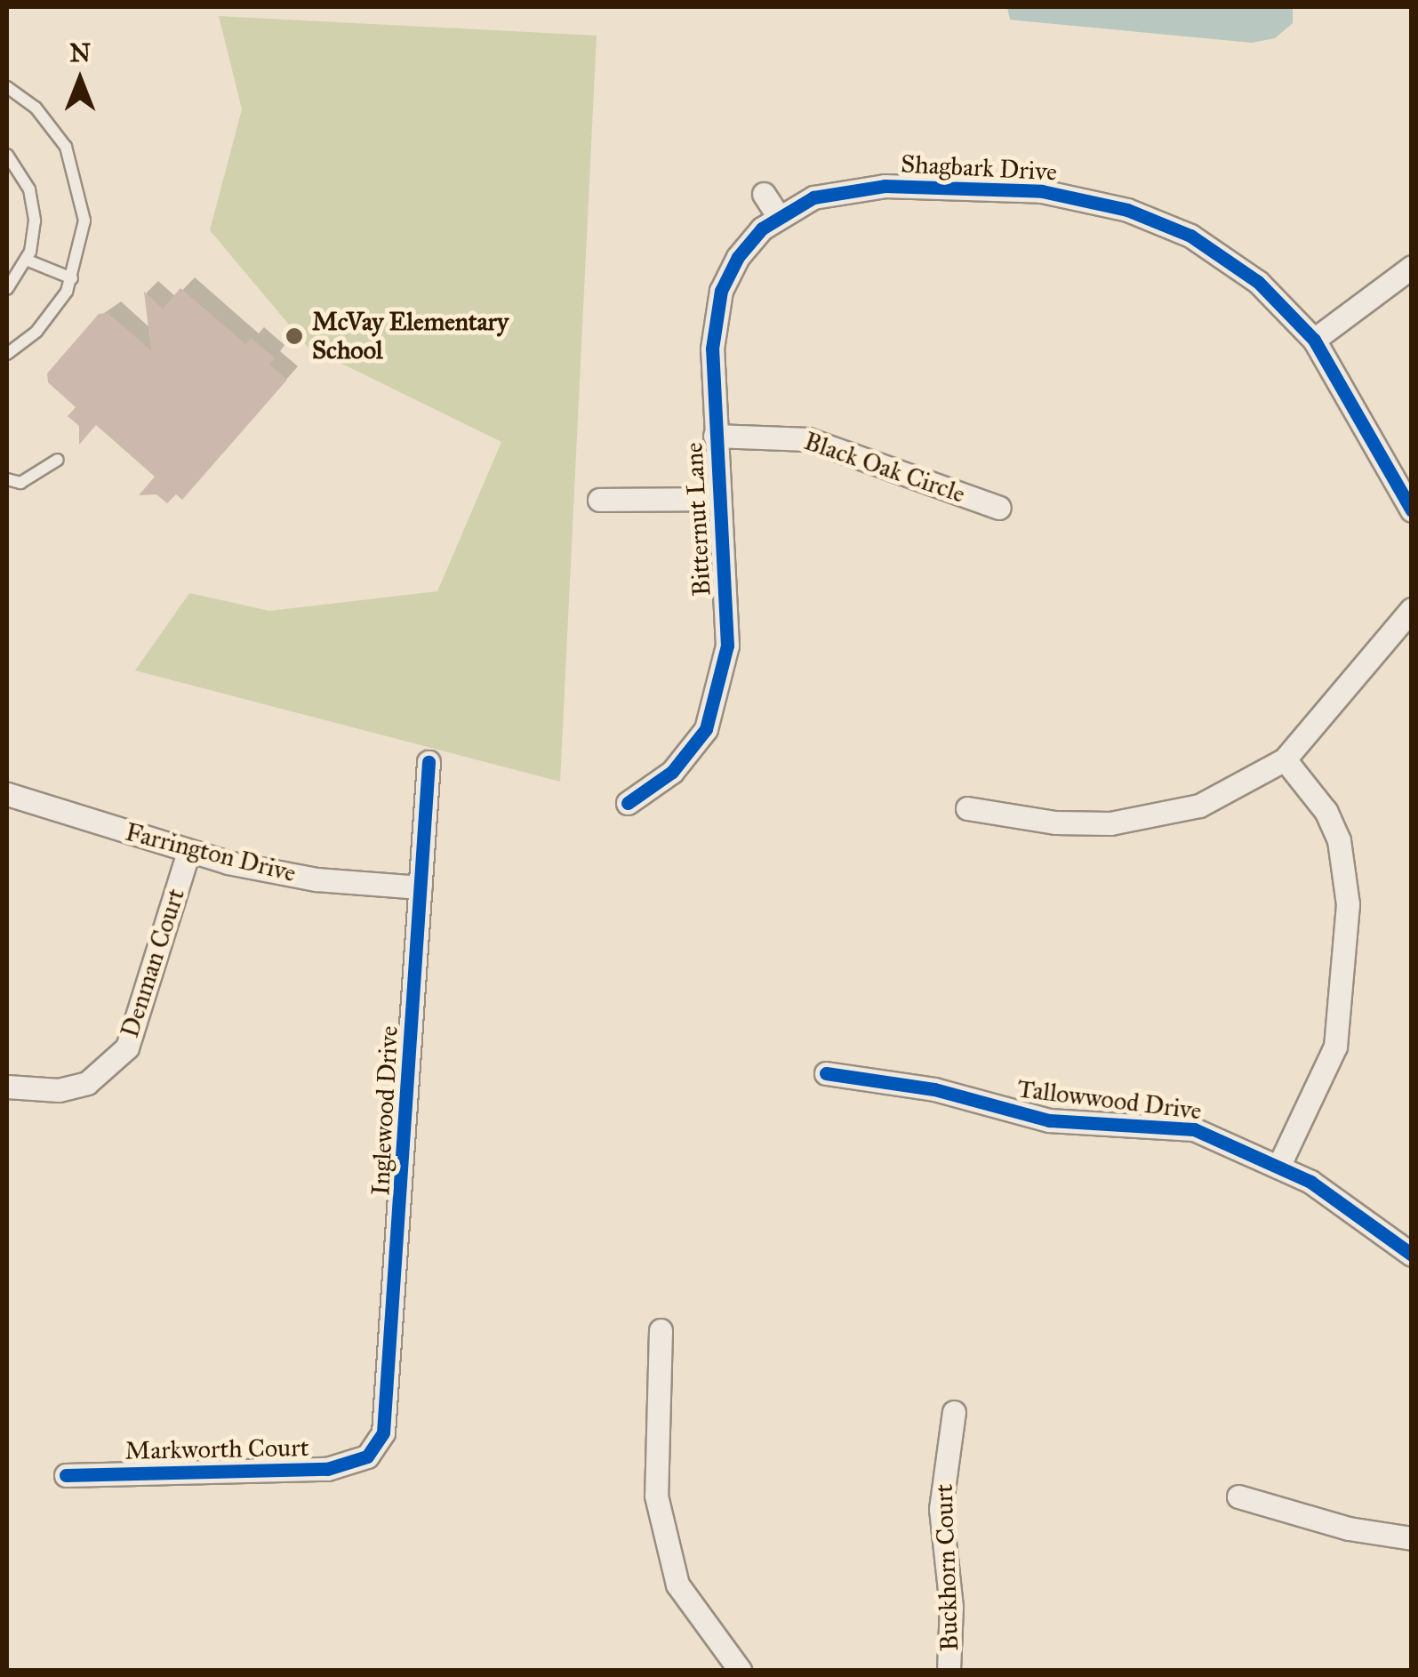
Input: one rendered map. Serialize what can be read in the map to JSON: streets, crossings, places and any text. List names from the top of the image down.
{
  "streets": {
    "street": [
      "Shagbark Drive",
      "Black Oak Circle",
      "Bitternut Lane",
      "Farrington Drive",
      "Denman Court",
      "Tallowwood Drive",
      "Inglewood Drive",
      "Markworth Court",
      "Buckhorn Court"
    ]
  },
  "crossings": [
    ["Shagbark Drive", "Bitternut Lane"],
    ["Black Oak Circle", "Bitternut Lane"],
    ["Farrington Drive", "Denman Court"],
    ["Farrington Drive", "Inglewood Drive"],
    ["Inglewood Drive", "Markworth Court"]
  ],
  "places": ["McVay Elementary School"],
  "north": "top"
}
